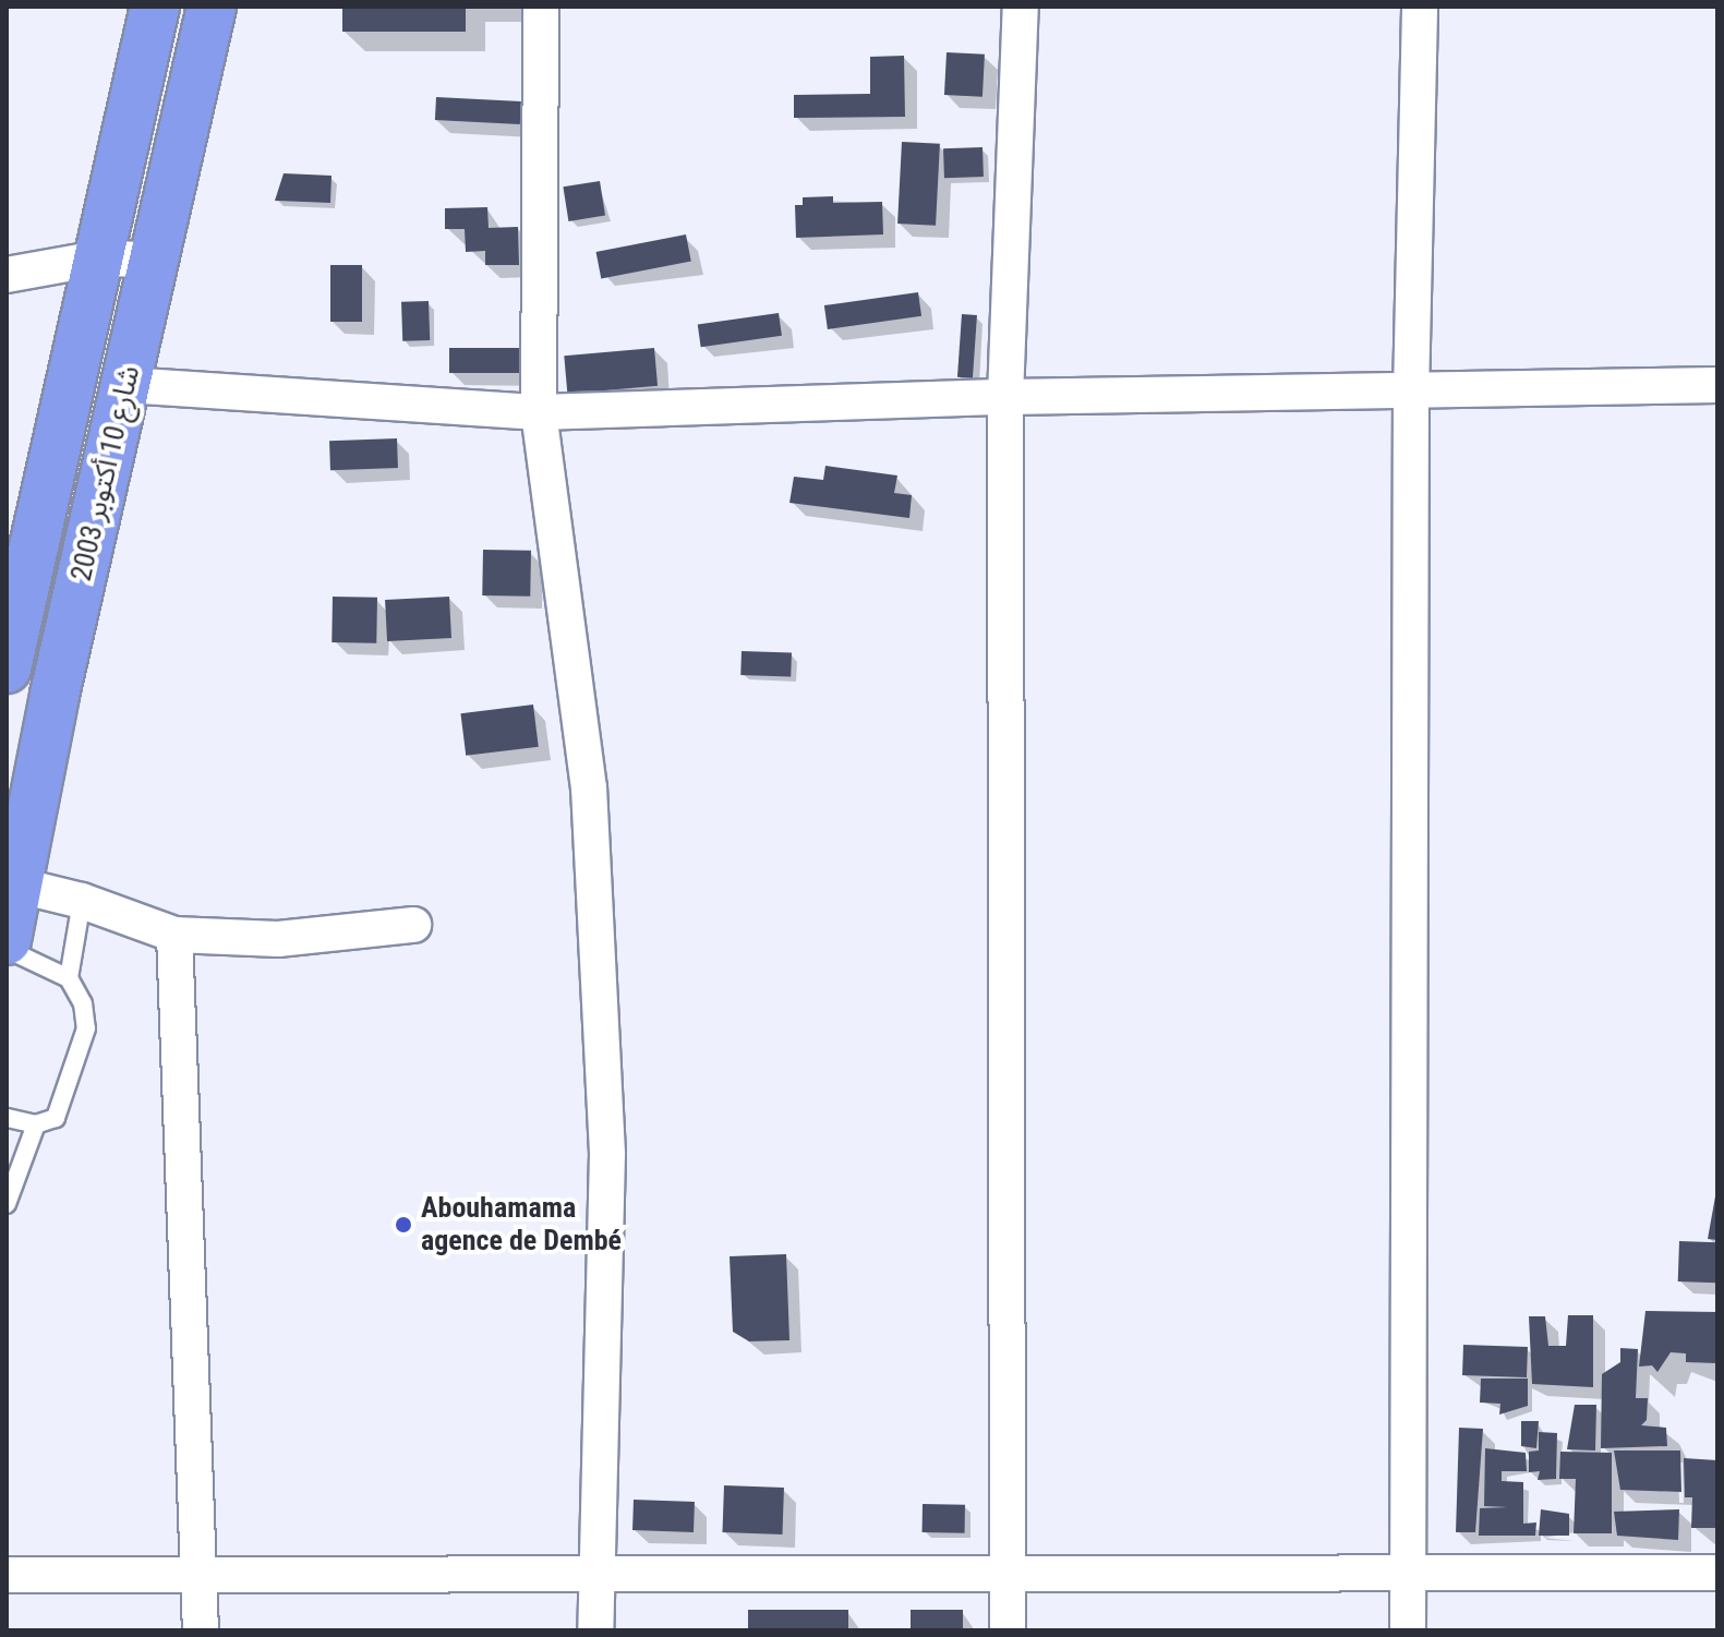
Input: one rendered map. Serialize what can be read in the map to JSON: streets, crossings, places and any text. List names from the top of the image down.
{
  "streets": {
    "highway": ["شارع 10 أكتوبر 2003"]
  },
  "places": ["Abouhamama agence de Dembé"]
}
